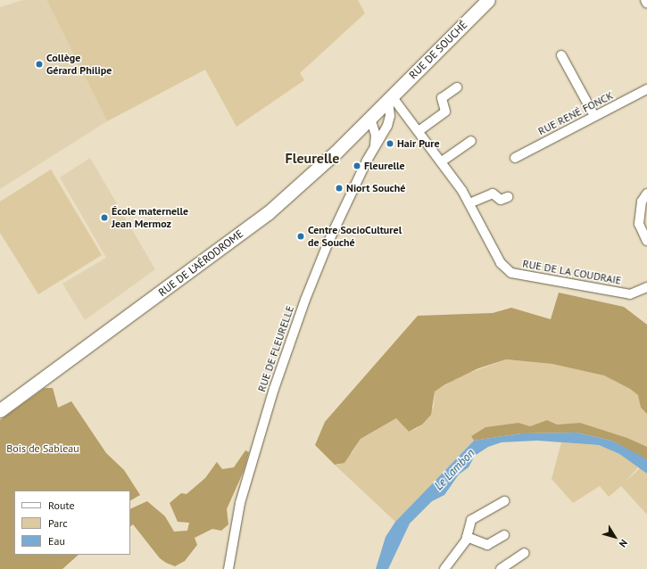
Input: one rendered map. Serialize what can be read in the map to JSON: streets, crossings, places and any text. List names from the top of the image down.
{
  "streets": {
    "street": [
      "RUE DE SOUCHÉ",
      "RUE RENÉ FONCK",
      "RUE DE L'AÉRODROME",
      "RUE DE LA COUDRAIE",
      "RUE DE FLEURELLE"
    ]
  },
  "crossings": [
    ["RUE DE SOUCHÉ", "RUE DE L'AÉRODROME"],
    ["RUE DE SOUCHÉ", "RUE DE LA COUDRAIE"],
    ["RUE DE SOUCHÉ", "RUE DE FLEURELLE"],
    ["RUE DE L'AÉRODROME", "RUE DE LA COUDRAIE"],
    ["RUE DE L'AÉRODROME", "RUE DE FLEURELLE"],
    ["RUE DE LA COUDRAIE", "RUE DE FLEURELLE"]
  ],
  "districts": ["Fleurelle"],
  "water": ["Le Lambon"],
  "parks": ["Bois de Sableau"],
  "places": [
    "Collège Gérard Philipe",
    "Hair Pure",
    "Fleurelle",
    "Niort Souché",
    "École maternelle Jean Mermoz",
    "Centre SocioCulturel de Souché"
  ],
  "legend": ["Route", "Parc", "Eau"],
  "north": "bottom right"
}
